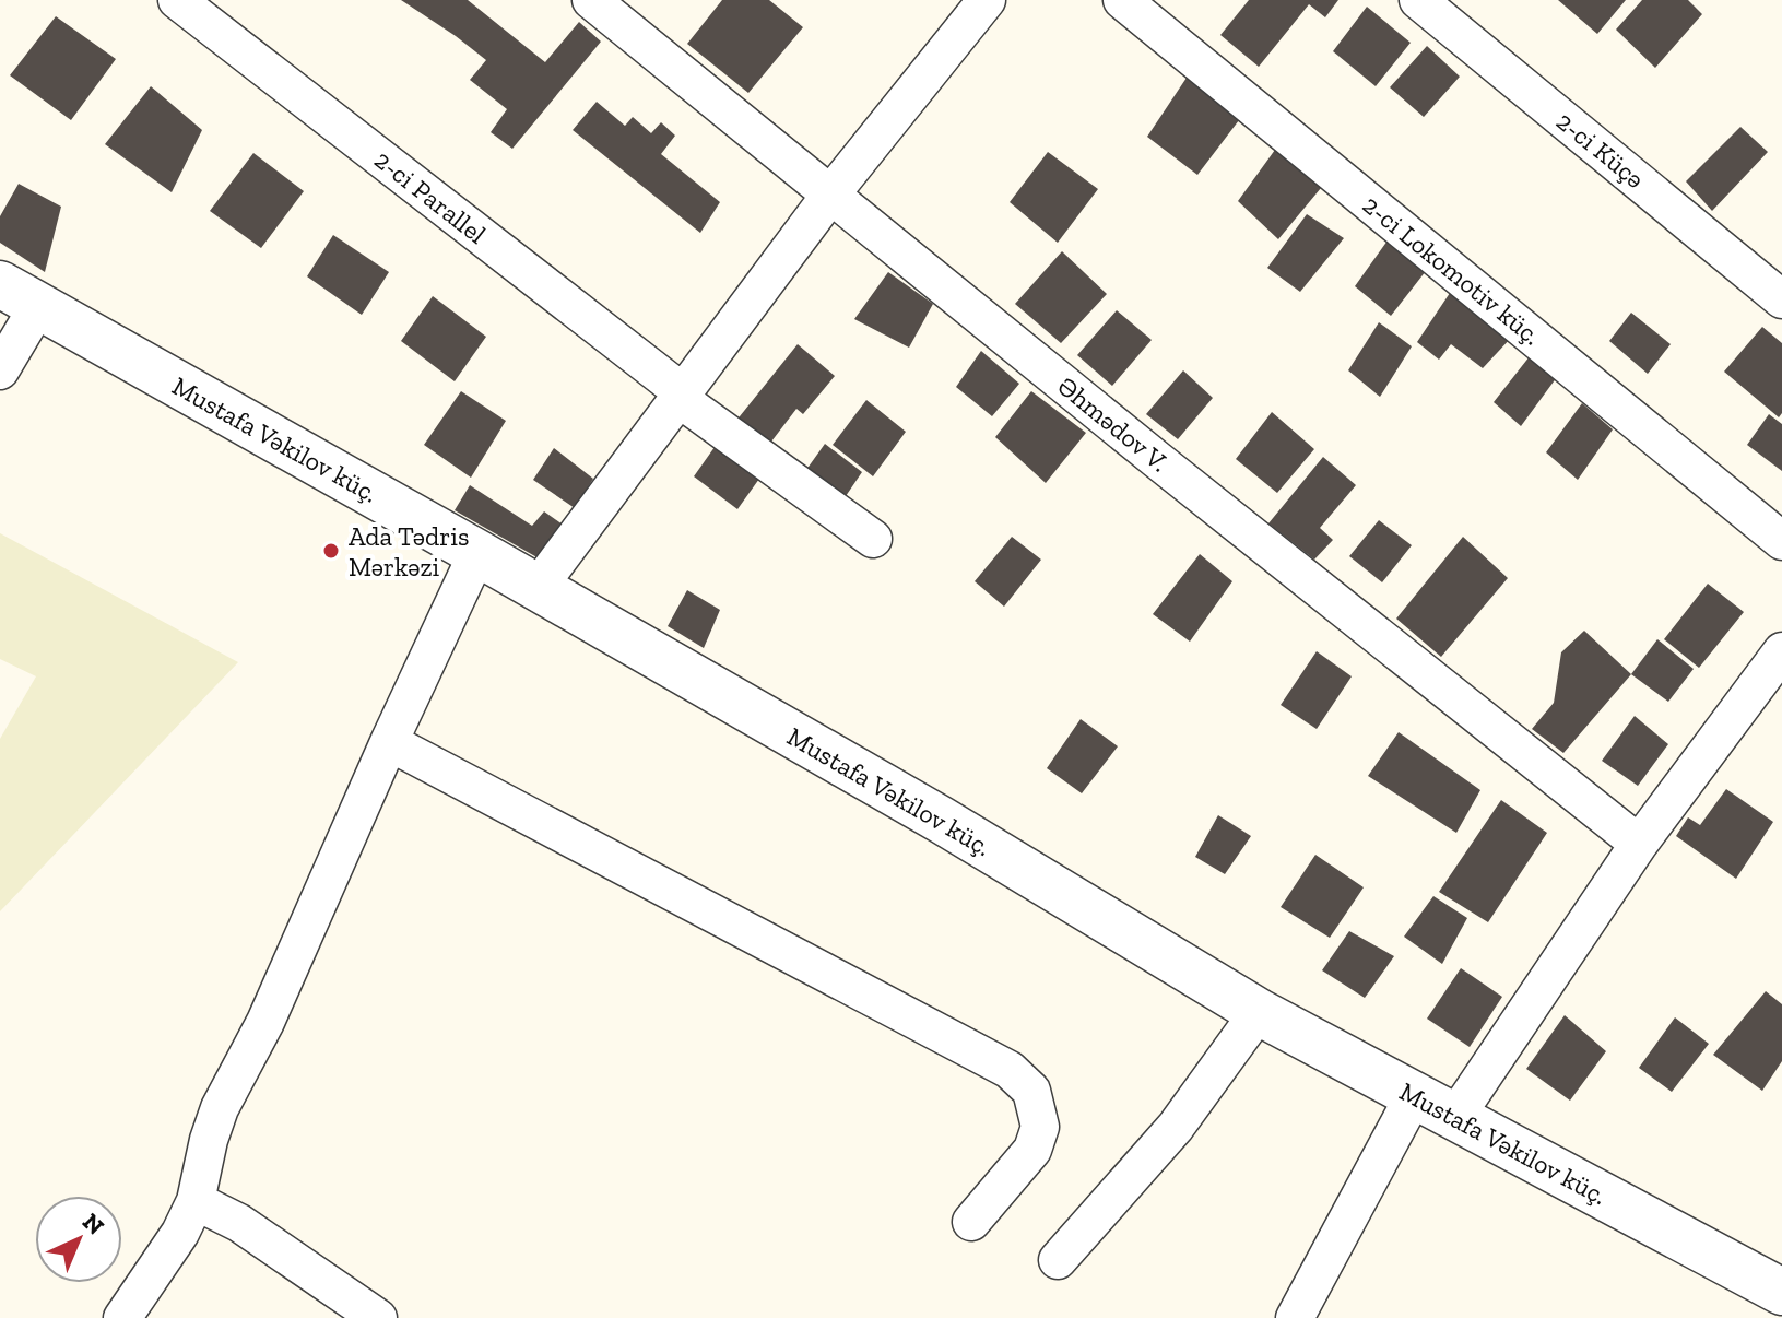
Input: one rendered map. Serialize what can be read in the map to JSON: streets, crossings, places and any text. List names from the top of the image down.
{
  "streets": {
    "street": [
      "2-ci Küçə",
      "2-ci Parallel",
      "2-ci Lokomotiv küç.",
      "Əhmədov V.",
      "Mustafa Vəkilov küç."
    ]
  },
  "places": ["Ada Tədris Mərkəzi"],
  "north": "top right"
}
